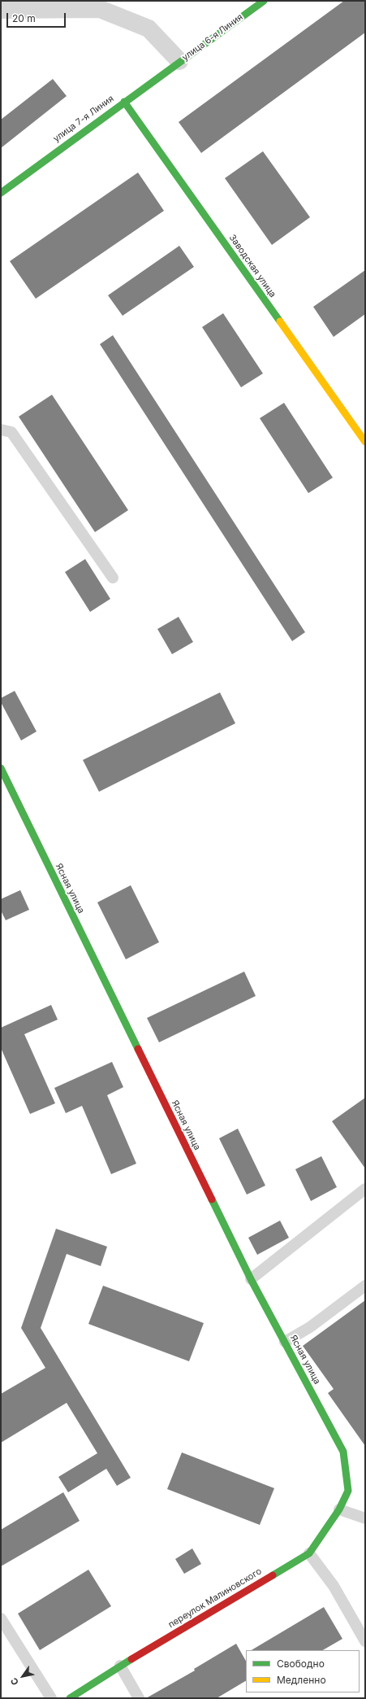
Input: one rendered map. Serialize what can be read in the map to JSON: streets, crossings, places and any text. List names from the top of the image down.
{
  "streets": {
    "street": [
      "улица 6-я Линия",
      "улица 7-я Линия",
      "Заводская улица",
      "Ясная улица",
      "переулок Малиновского"
    ]
  },
  "crossings": [
    ["улица 6-я Линия", "улица 7-я Линия"],
    ["улица 7-я Линия", "Заводская улица"],
    ["Ясная улица", "переулок Малиновского"]
  ],
  "legend": ["Свободно", "Медленно"],
  "scale_bar": "20 m",
  "north": "bottom left"
}
